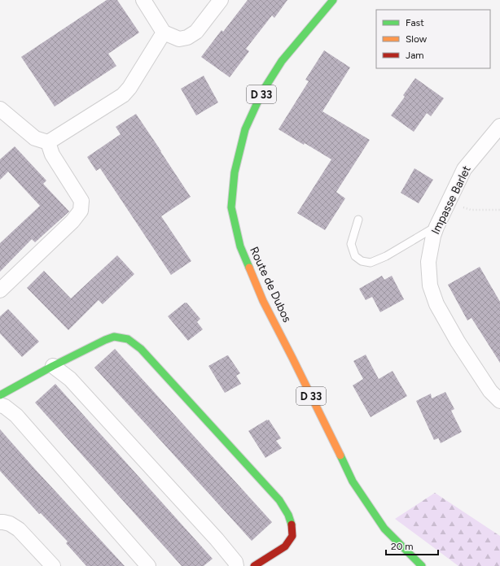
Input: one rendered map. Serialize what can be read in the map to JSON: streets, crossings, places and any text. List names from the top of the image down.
{
  "streets": {
    "main road": ["D 33", "Route de Dubos"],
    "street": ["Impasse Barlet"]
  },
  "legend": ["Fast", "Slow", "Jam"],
  "scale_bar": "20 m"
}
